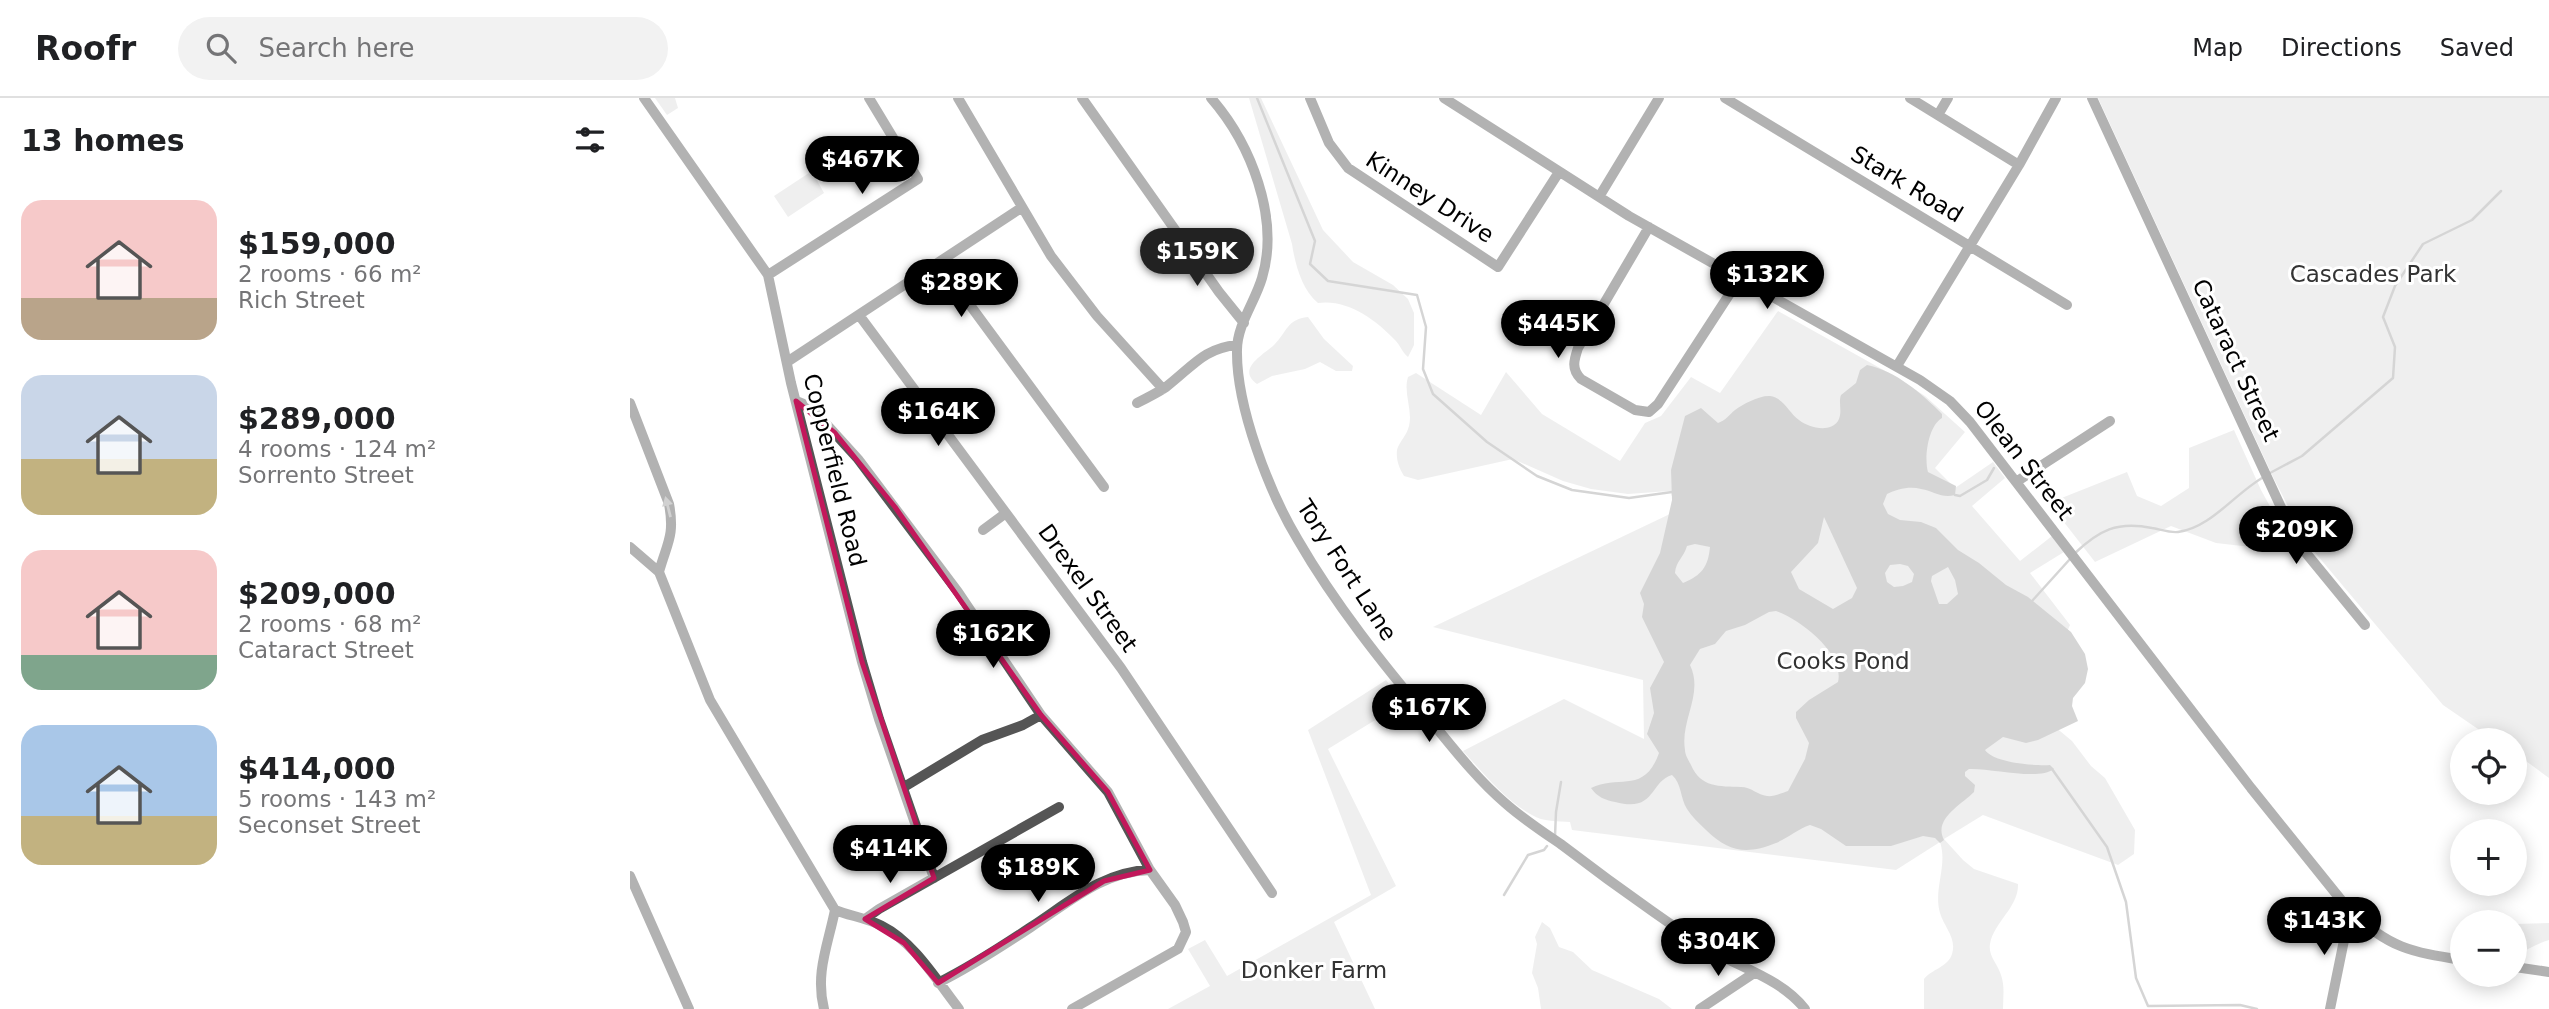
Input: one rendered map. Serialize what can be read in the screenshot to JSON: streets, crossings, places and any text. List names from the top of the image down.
{
  "streets": {
    "street": [
      "Stark Road",
      "Kinney Drive",
      "Cataract Street",
      "Olean Street",
      "Copperfield Road",
      "Tory Fort Lane",
      "Drexel Street"
    ]
  },
  "crossings": [
    ["Kinney Drive", "Olean Street"]
  ],
  "parks": ["Cascades Park", "Cooks Pond", "Donker Farm"],
  "page": {
    "header": "Roofr",
    "search": "Search here",
    "nav": ["Map", "Directions", "Saved"],
    "heading": "13 homes",
    "price": [
      "$467K",
      "$159K",
      "$132K",
      "$289K",
      "$445K",
      "$164K",
      "$209K",
      "$162K",
      "$167K",
      "$414K",
      "$189K",
      "$143K",
      "$304K"
    ],
    "list": [
      {
        "name": "$159,000",
        "note": "2 rooms · 66 m² · Rich Street"
      },
      {
        "name": "$289,000",
        "note": "4 rooms · 124 m² · Sorrento Street"
      },
      {
        "name": "$209,000",
        "note": "2 rooms · 68 m² · Cataract Street"
      },
      {
        "name": "$414,000",
        "note": "5 rooms · 143 m² · Seconset Street"
      }
    ],
    "map_buttons": ["+", "−"]
  }
}
